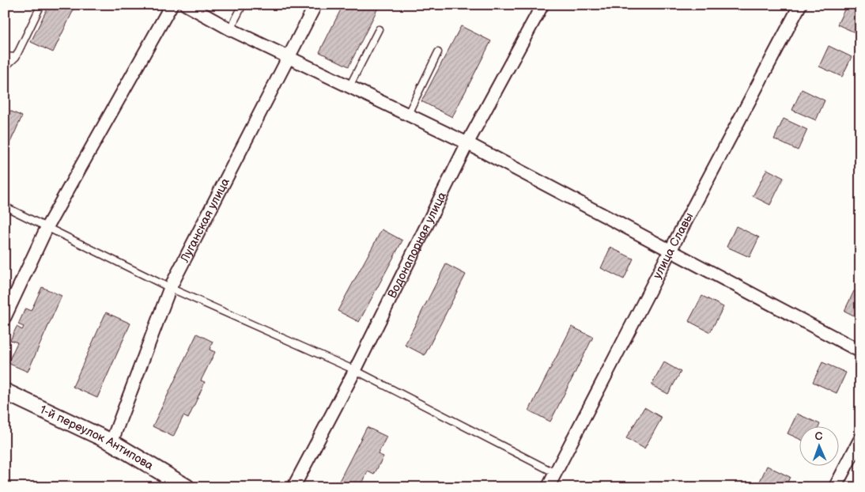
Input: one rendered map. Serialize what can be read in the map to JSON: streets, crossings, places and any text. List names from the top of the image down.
{
  "streets": {
    "main road": ["1-й переулок Антипова"],
    "street": ["Луганская улица", "Водонапорная улица", "улица Славы"]
  },
  "crossings": [
    ["Луганская улица", "1-й переулок Антипова"]
  ],
  "north": "top"
}
